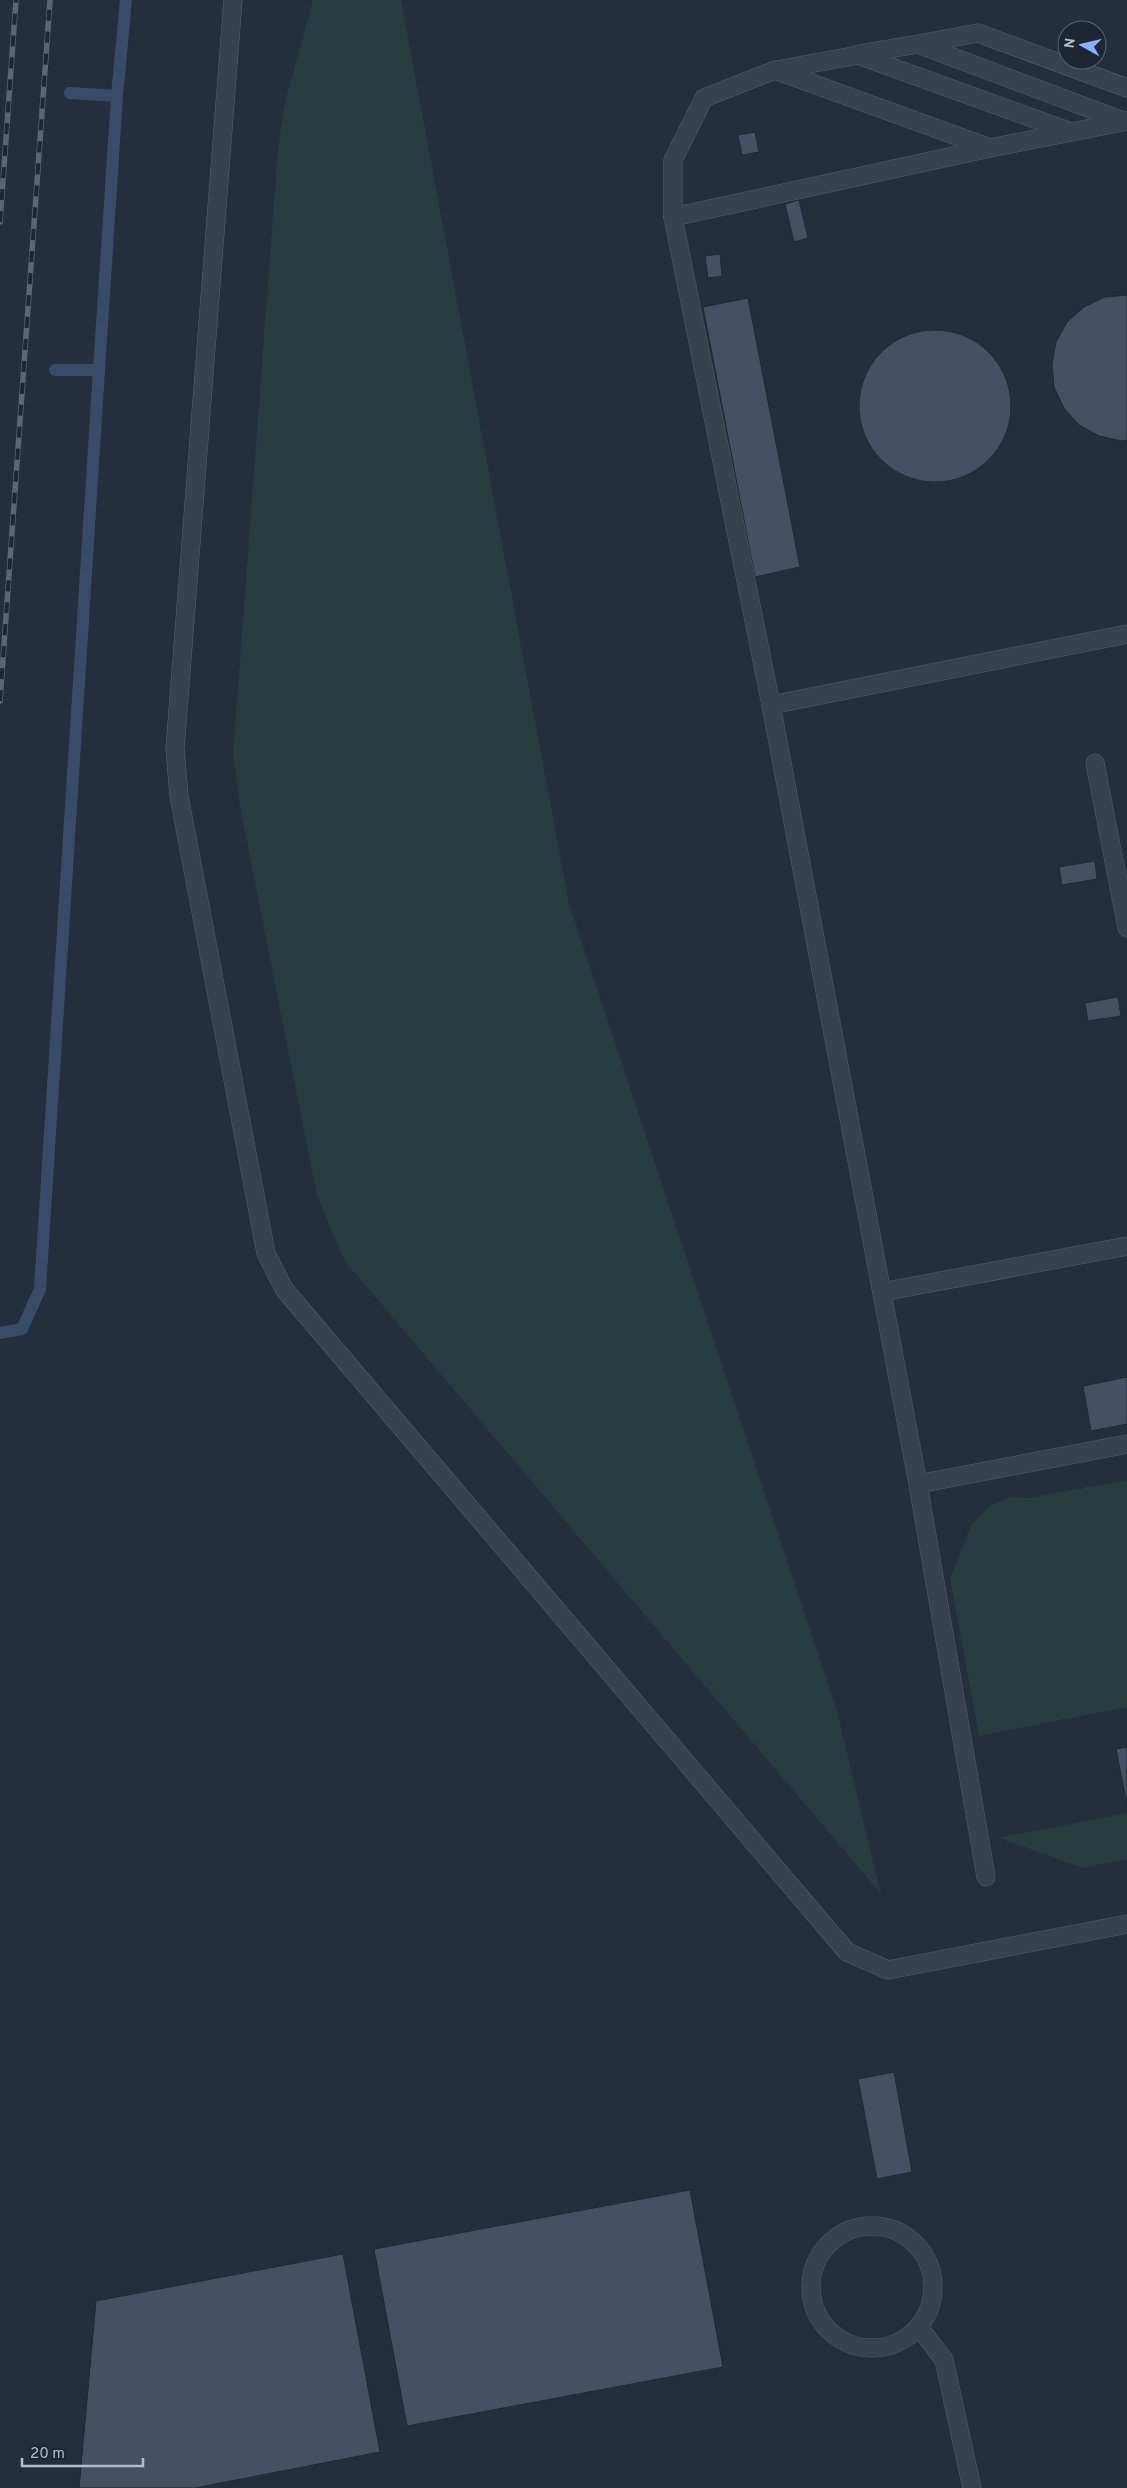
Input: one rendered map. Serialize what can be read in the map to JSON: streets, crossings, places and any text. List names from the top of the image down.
{
  "scale_bar": "20 m",
  "north": "left"
}
